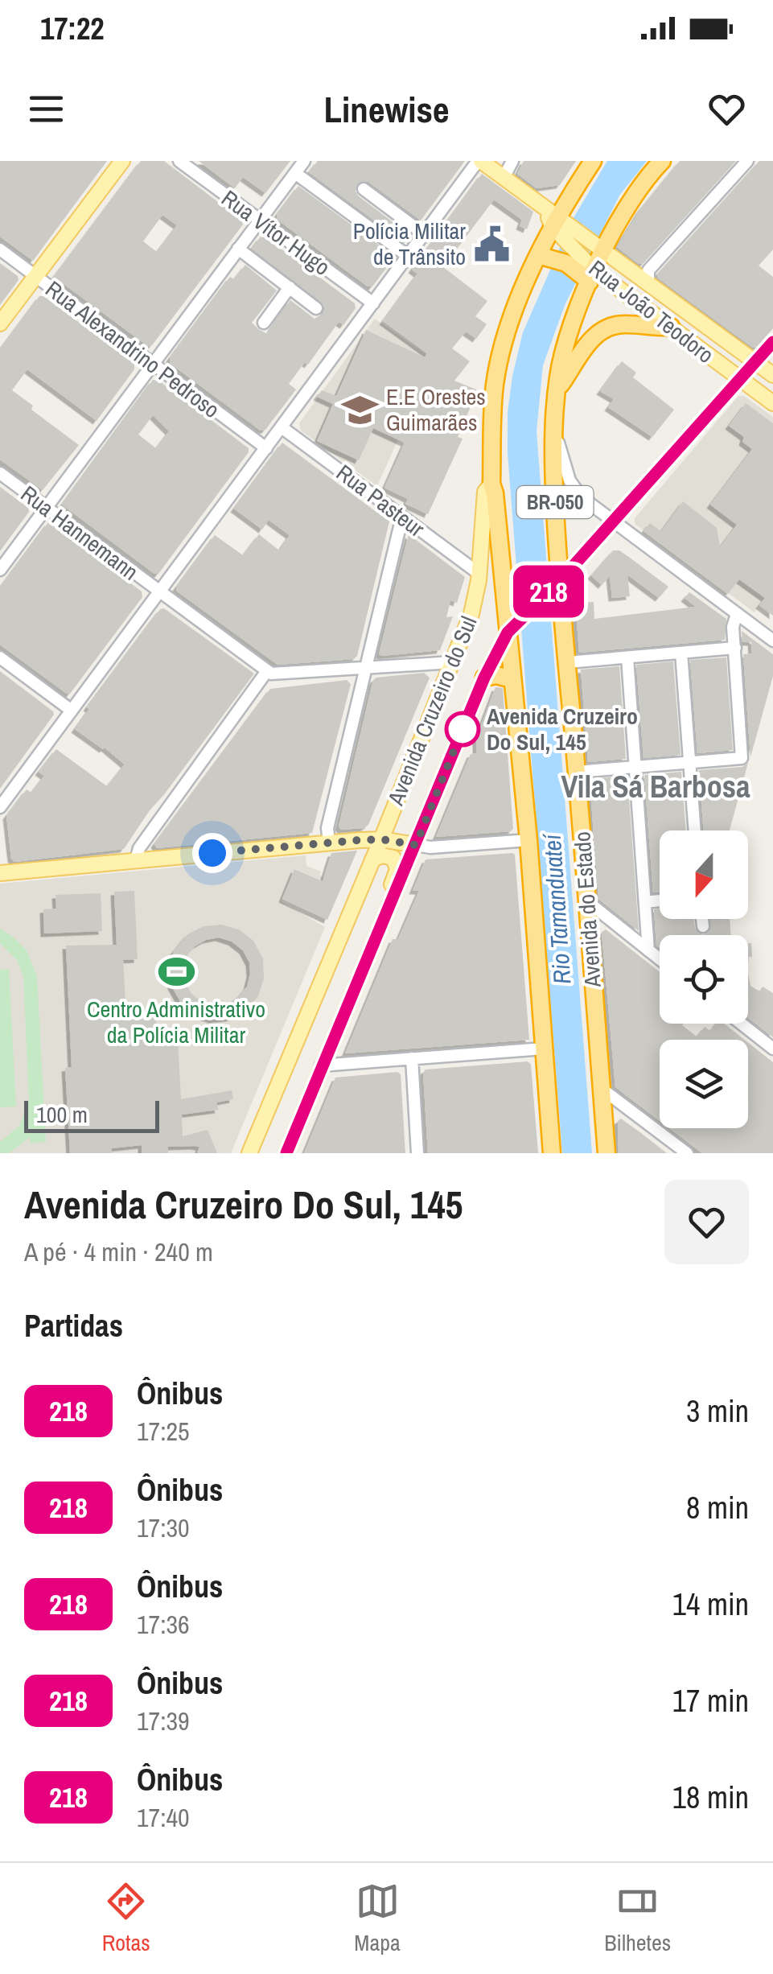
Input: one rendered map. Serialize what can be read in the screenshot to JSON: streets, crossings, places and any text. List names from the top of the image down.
{
  "streets": {
    "highway": ["BR-050", "Avenida do Estado"],
    "main road": ["Rua João Teodoro", "Avenida Cruzeiro do Sul"],
    "street": [
      "Rua Vítor Hugo",
      "Rua Alexandrino Pedroso",
      "Rua Pasteur",
      "Rua Hannemann"
    ]
  },
  "crossings": [
    ["Rua João Teodoro", "BR-050"],
    ["Rua João Teodoro", "Avenida do Estado"],
    ["Rua Pasteur", "Avenida Cruzeiro do Sul"],
    ["BR-050", "Avenida Cruzeiro do Sul"],
    ["Avenida Cruzeiro do Sul", "Avenida do Estado"]
  ],
  "districts": ["Vila Sá Barbosa"],
  "water": ["Rio Tamanduateí"],
  "places": {
    "public building": ["Polícia Militar de Trânsito"],
    "school or university": ["E.E Orestes Guimarães"],
    "other": ["Avenida Cruzeiro Do Sul, 145"],
    "sports": ["Centro Administrativo da Polícia Militar"]
  },
  "lines": ["bus line 218"],
  "scale_bar": "100 m",
  "north": "bottom",
  "page": {
    "status": "17:22",
    "header": "Linewise",
    "on_map": "218",
    "scale": "100 m",
    "heading": [
      ["Avenida Cruzeiro Do Sul, 145", "A pé · 4 min · 240 m"],
      "Partidas"
    ],
    "list": [
      {
        "mark": "218",
        "name": "Ônibus",
        "note": "17:25",
        "value": "3 min"
      },
      {
        "mark": "218",
        "name": "Ônibus",
        "note": "17:30",
        "value": "8 min"
      },
      {
        "mark": "218",
        "name": "Ônibus",
        "note": "17:36",
        "value": "14 min"
      },
      {
        "mark": "218",
        "name": "Ônibus",
        "note": "17:39",
        "value": "17 min"
      },
      {
        "mark": "218",
        "name": "Ônibus",
        "note": "17:40",
        "value": "18 min"
      }
    ],
    "tabs": ["Rotas", "Mapa", "Bilhetes"]
  }
}
